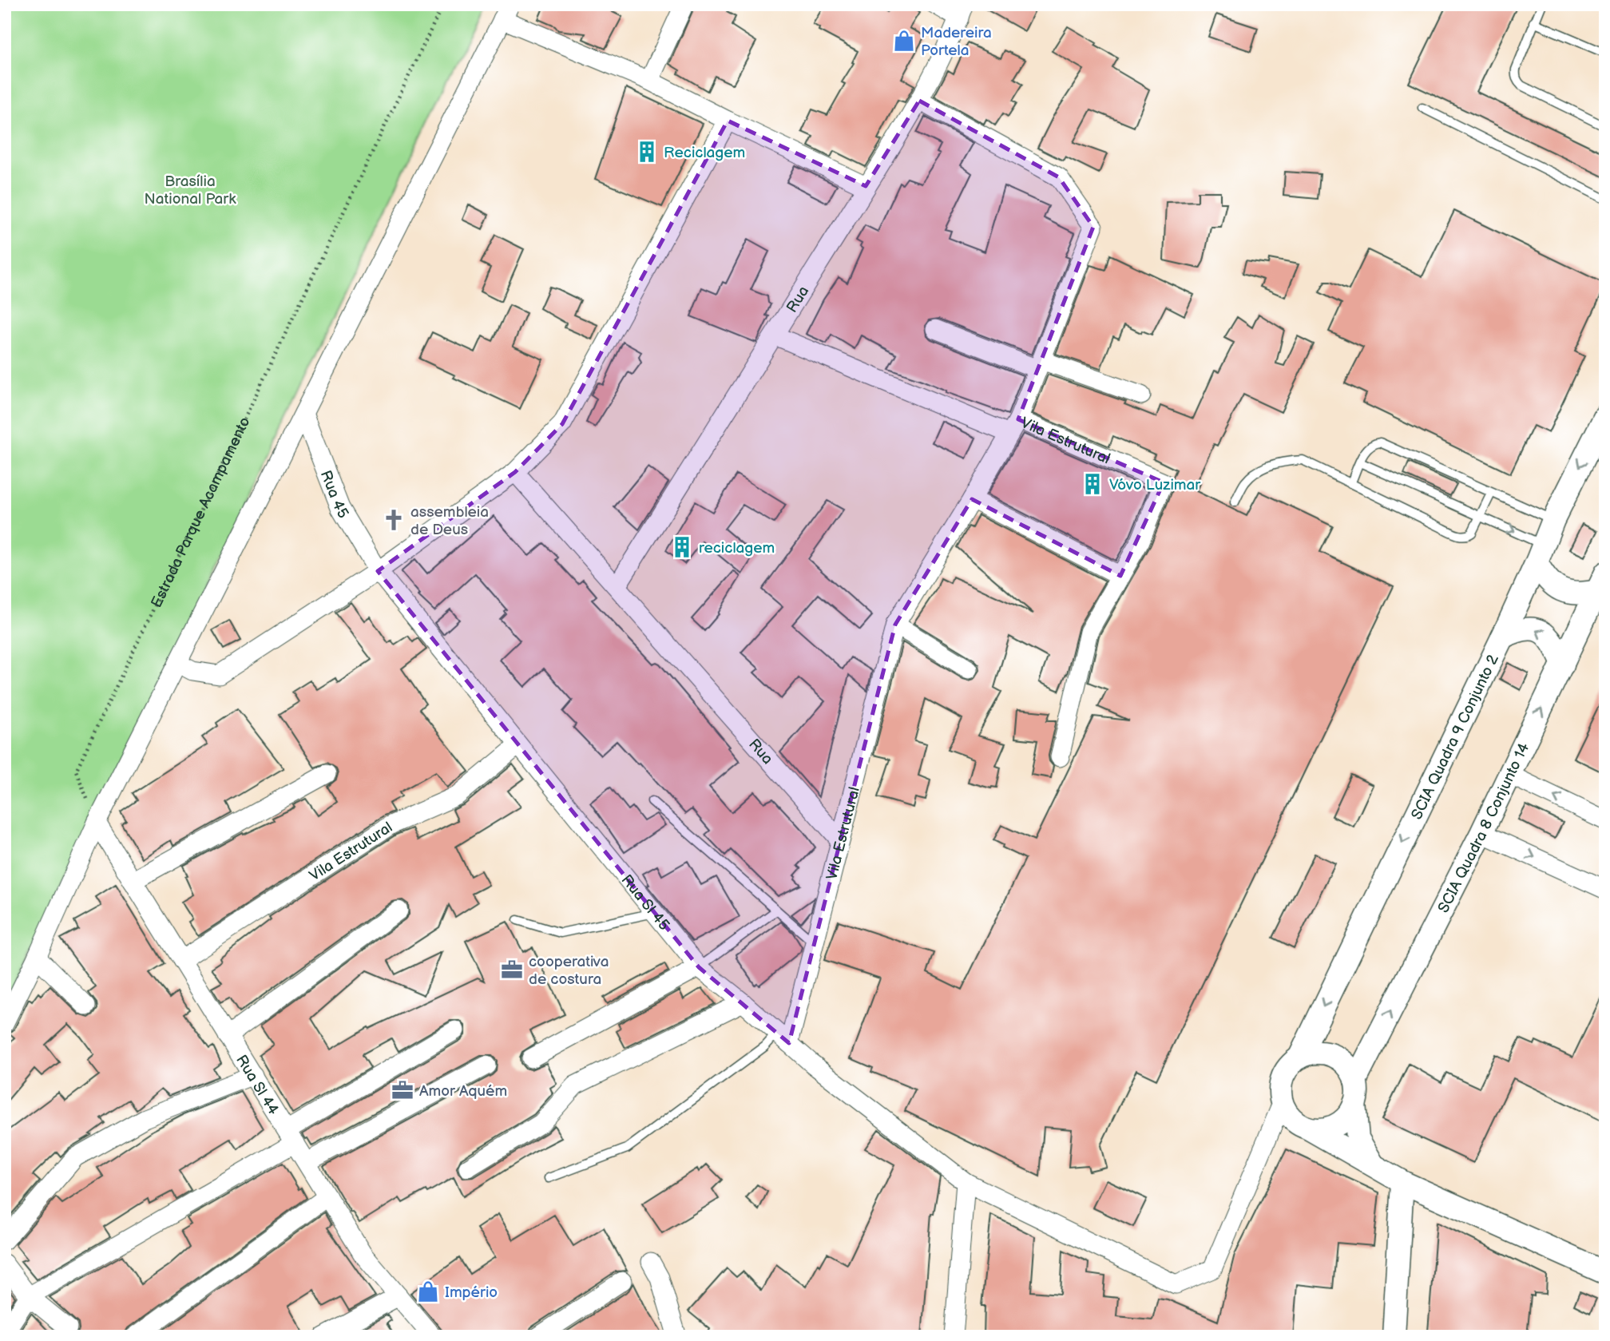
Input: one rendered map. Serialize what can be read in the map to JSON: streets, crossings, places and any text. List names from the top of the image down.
{
  "streets": {
    "street": [
      "Rua",
      "Vila Estrutural",
      "Rua 45",
      "SCIA Quadra 9 Conjunto 2",
      "SCIA Quadra 8 Conjunto 14",
      "Rua Sl 45",
      "Rua Sl 44"
    ],
    "path": ["Estrada Parque Acampamento"]
  },
  "crossings": [
    ["Rua", "Vila Estrutural"],
    ["Vila Estrutural", "Rua Sl 45"],
    ["Vila Estrutural", "Rua Sl 44"],
    ["Rua 45", "Rua Sl 45"],
    ["Estrada Parque Acampamento", "Rua Sl 44"],
    ["SCIA Quadra 9 Conjunto 2", "SCIA Quadra 8 Conjunto 14"],
    ["SCIA Quadra 9 Conjunto 2", "Rua Sl 45"],
    ["SCIA Quadra 8 Conjunto 14", "Rua Sl 45"]
  ],
  "one_way": ["SCIA Quadra 9 Conjunto 2", "SCIA Quadra 8 Conjunto 14"],
  "parks": ["Brasília National Park"],
  "places": {
    "shop": ["Madereira Portela", "Império"],
    "building": ["Reciclagem", "Vóvo Luzimar", "reciclagem"],
    "church": ["assembleia de Deus"],
    "office": ["cooperativa de costura", "Amor Aquém"]
  }
}
